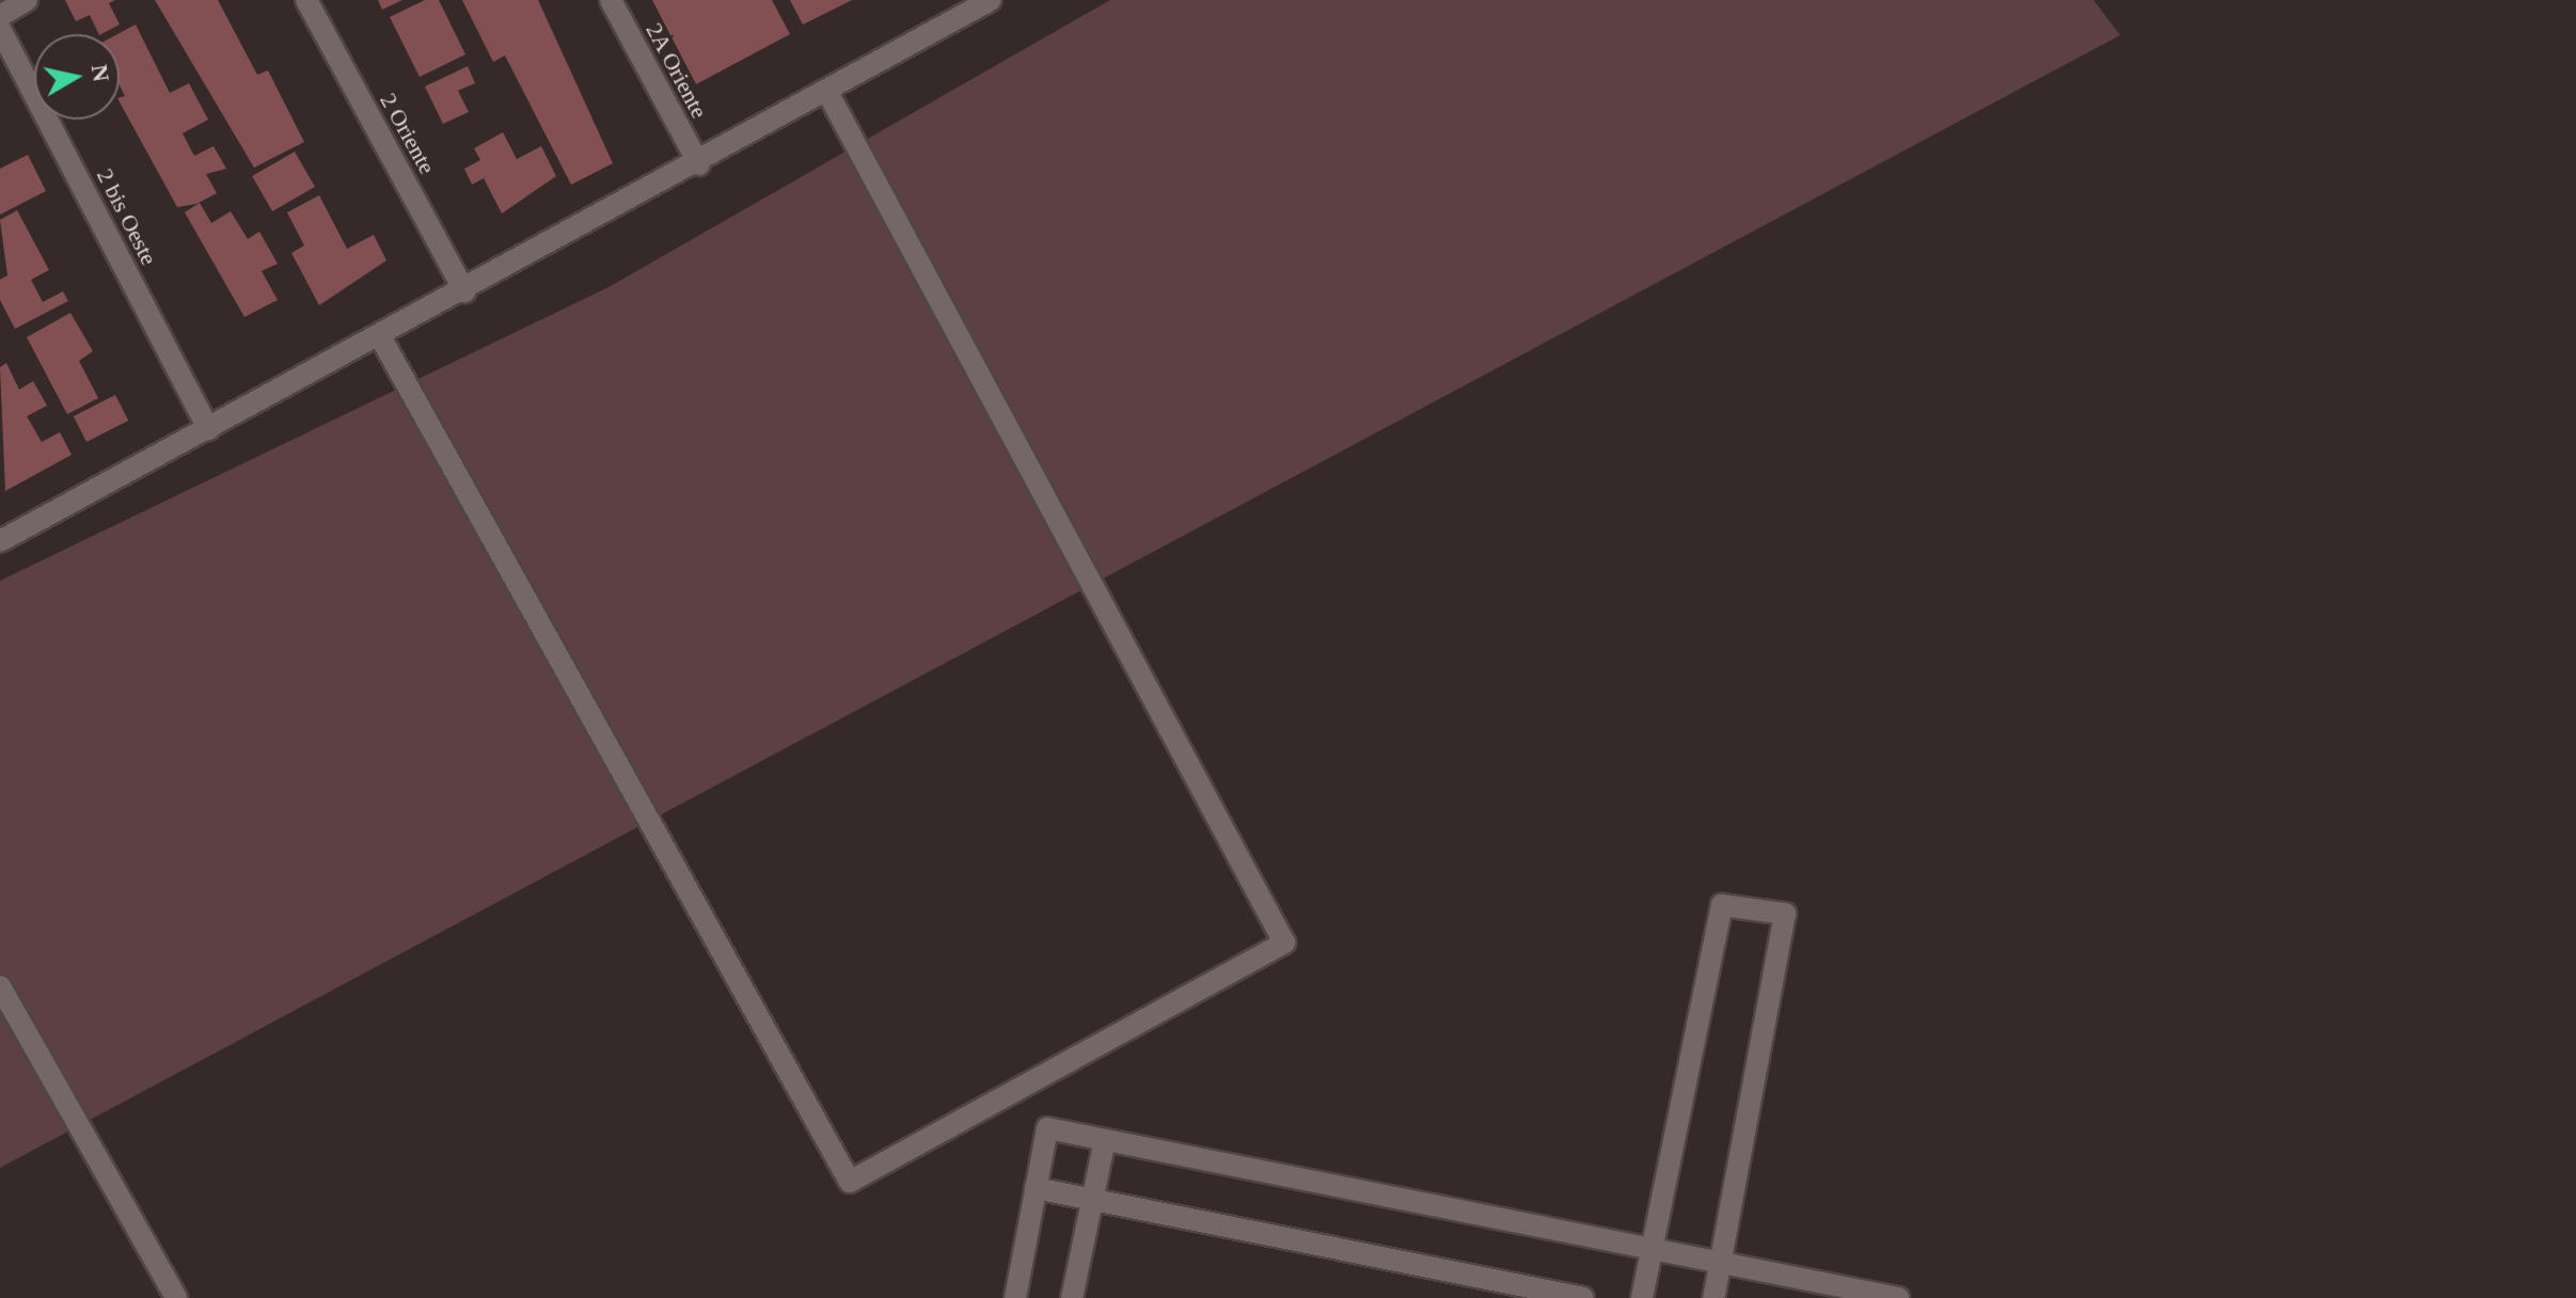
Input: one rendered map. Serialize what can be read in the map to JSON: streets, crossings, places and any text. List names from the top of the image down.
{
  "streets": {
    "street": ["2A Oriente", "2 Oriente", "2 bis Oeste"]
  },
  "north": "right"
}
